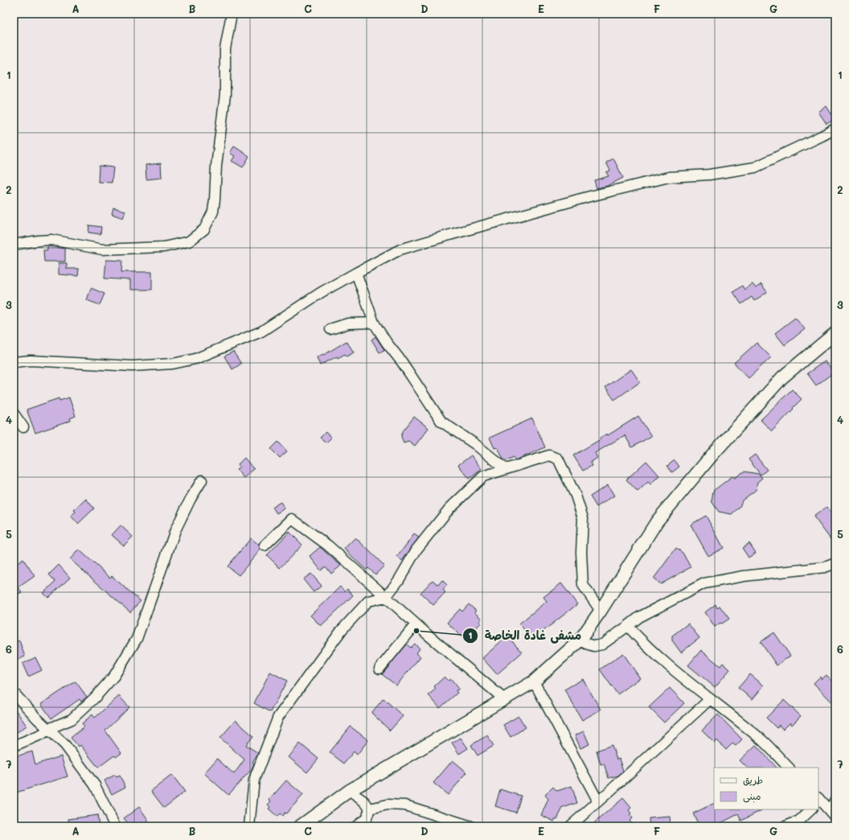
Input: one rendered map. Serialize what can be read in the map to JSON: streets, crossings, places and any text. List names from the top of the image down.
{
  "places": ["مشفى غادة الخاصة"],
  "legend": ["طريق", "مبنى"],
  "grid": {
    "columns": [
      "A",
      "B",
      "C",
      "D",
      "E",
      "F",
      "G"
    ],
    "rows": [
      "1",
      "2",
      "3",
      "4",
      "5",
      "6",
      "7"
    ]
  }
}
